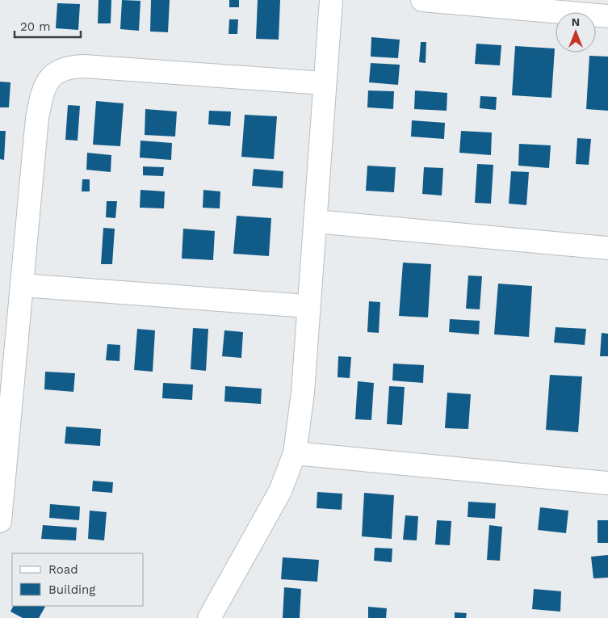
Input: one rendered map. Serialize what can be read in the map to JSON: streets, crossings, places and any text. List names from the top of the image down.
{
  "legend": ["Road", "Building"],
  "scale_bar": "20 m",
  "north": "top"
}
